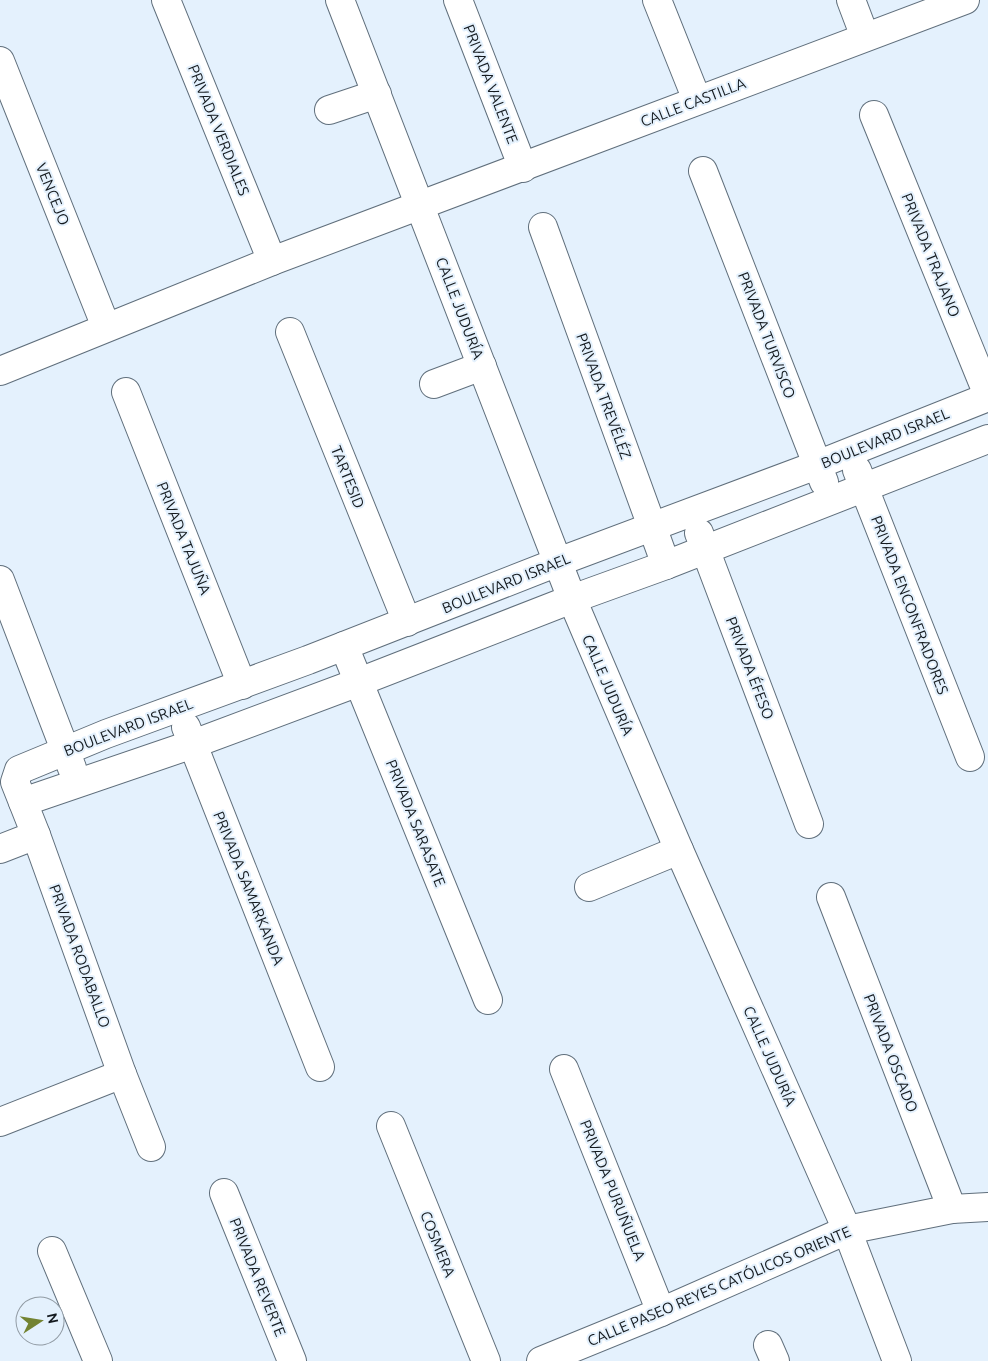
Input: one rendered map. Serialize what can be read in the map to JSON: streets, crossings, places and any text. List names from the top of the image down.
{
  "streets": {
    "street": [
      "PRIVADA VALENTE",
      "CALLE CASTILLA",
      "PRIVADA VERDIALES",
      "VENCEJO",
      "PRIVADA TRAJANO",
      "CALLE JUDURÍA",
      "PRIVADA TURVISCO",
      "PRIVADA TREVÉLÉZ",
      "BOULEVARD ISRAEL",
      "TARTESID",
      "PRIVADA TAJUÑA",
      "PRIVADA ENCONFRADORES",
      "PRIVADA ÉFESO",
      "PRIVADA SARASATE",
      "PRIVADA SAMARKANDA",
      "PRIVADA RODABALLO",
      "PRIVADA OSCADO",
      "PRIVADA PURUÑUELA",
      "COSMERA",
      "PRIVADA REVERTE",
      "CALLE PASEO REYES CATÓLICOS ORIENTE"
    ]
  },
  "crossings": [
    ["PRIVADA VALENTE", "CALLE CASTILLA"],
    ["CALLE CASTILLA", "PRIVADA VERDIALES"],
    ["CALLE CASTILLA", "VENCEJO"],
    ["CALLE CASTILLA", "CALLE JUDURÍA"],
    ["PRIVADA TRAJANO", "BOULEVARD ISRAEL"],
    ["CALLE JUDURÍA", "BOULEVARD ISRAEL"],
    ["CALLE JUDURÍA", "CALLE PASEO REYES CATÓLICOS ORIENTE"],
    ["PRIVADA TURVISCO", "BOULEVARD ISRAEL"],
    ["PRIVADA TREVÉLÉZ", "BOULEVARD ISRAEL"],
    ["BOULEVARD ISRAEL", "TARTESID"],
    ["BOULEVARD ISRAEL", "PRIVADA TAJUÑA"],
    ["BOULEVARD ISRAEL", "PRIVADA ENCONFRADORES"],
    ["BOULEVARD ISRAEL", "PRIVADA ÉFESO"],
    ["BOULEVARD ISRAEL", "PRIVADA SARASATE"],
    ["BOULEVARD ISRAEL", "PRIVADA SAMARKANDA"],
    ["BOULEVARD ISRAEL", "PRIVADA RODABALLO"],
    ["PRIVADA OSCADO", "CALLE PASEO REYES CATÓLICOS ORIENTE"],
    ["PRIVADA PURUÑUELA", "CALLE PASEO REYES CATÓLICOS ORIENTE"]
  ],
  "north": "right"
}
